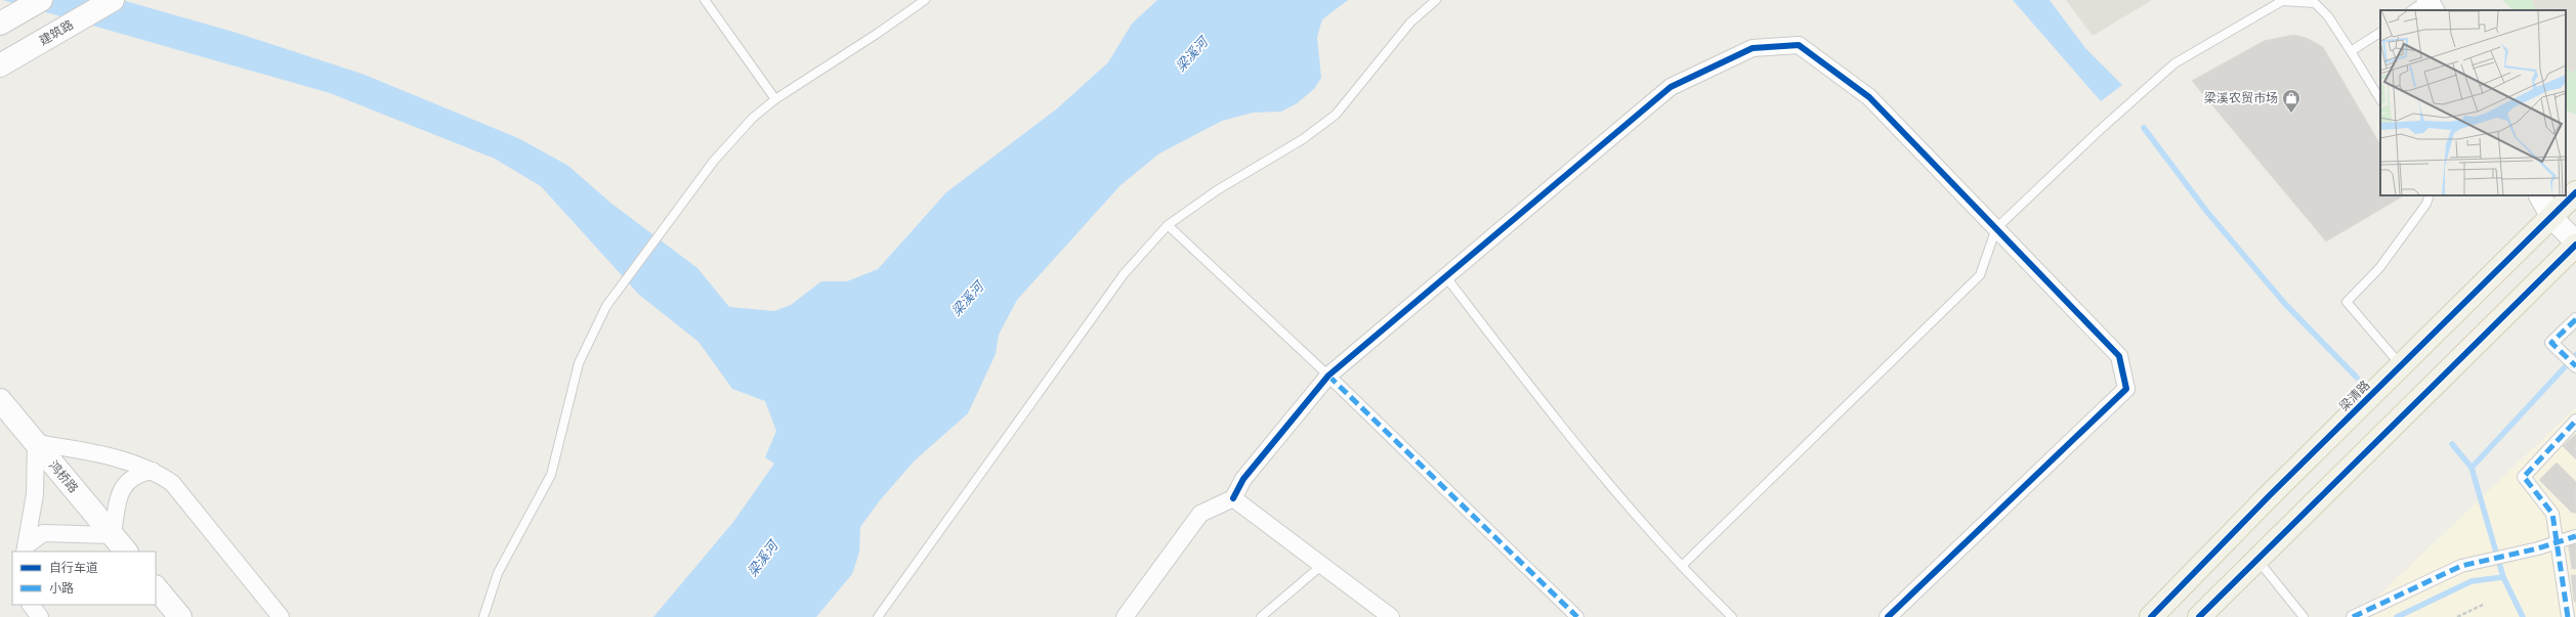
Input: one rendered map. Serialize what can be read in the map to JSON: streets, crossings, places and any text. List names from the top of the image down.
{
  "streets": {
    "main road": ["建筑路", "梁清路", "鸿桥路"]
  },
  "water": ["梁溪河"],
  "places": {
    "shop": ["梁溪农贸市场"]
  },
  "legend": ["自行车道", "小路"]
}
